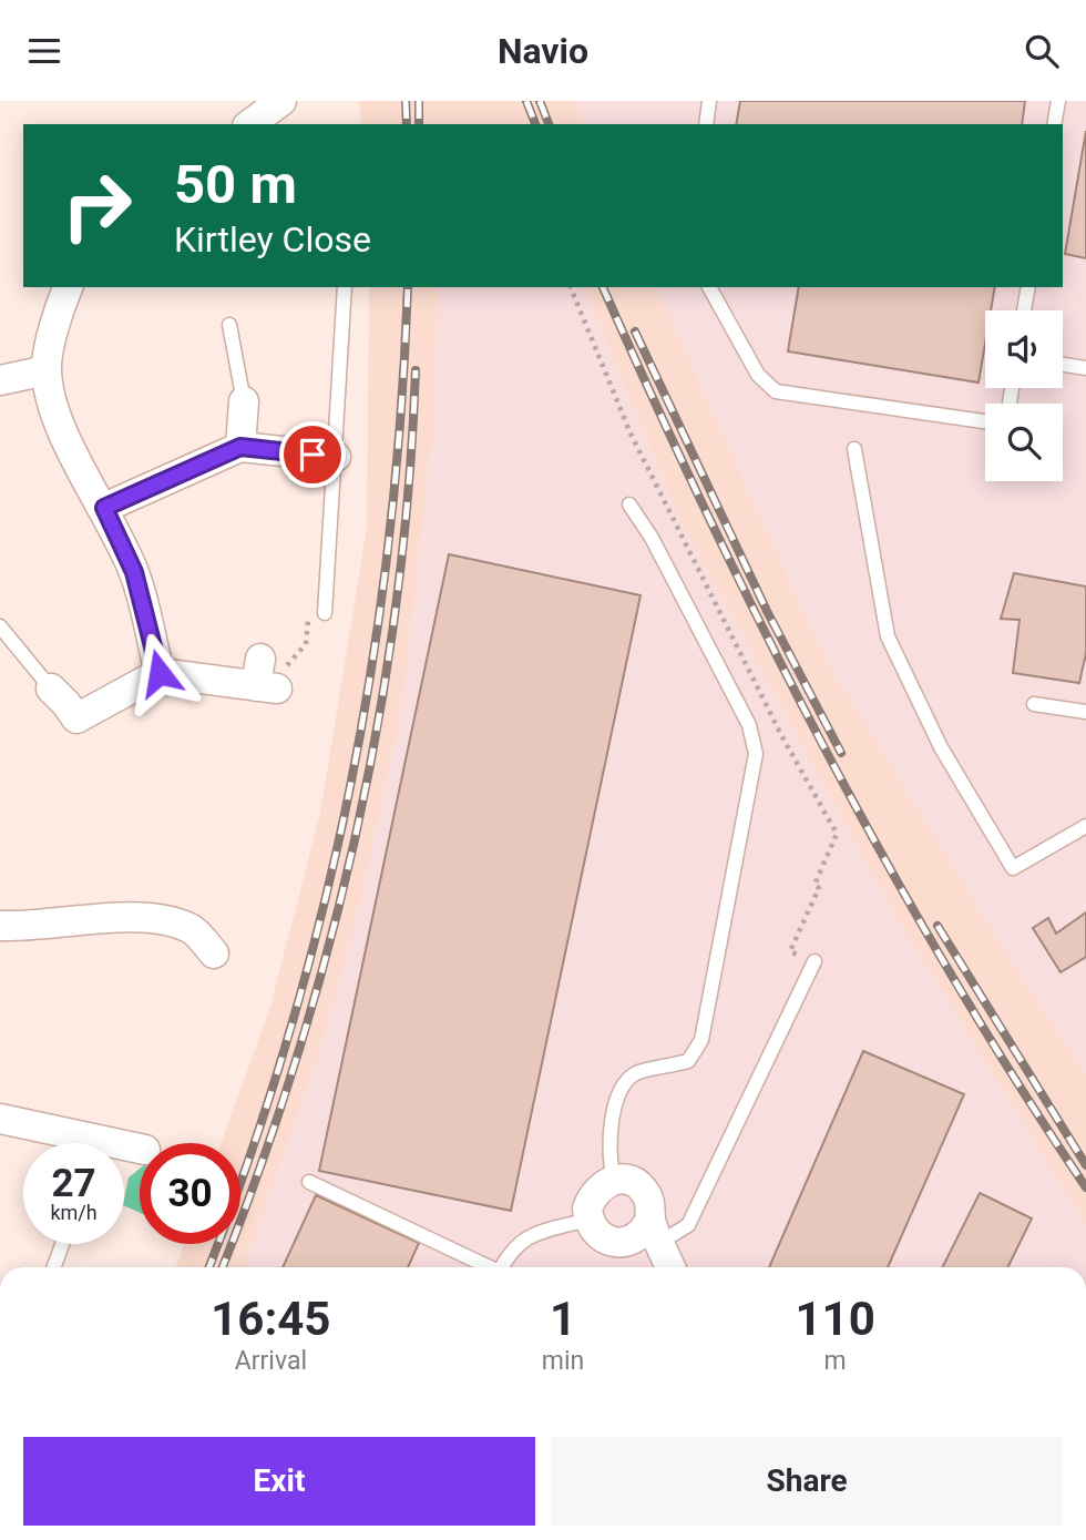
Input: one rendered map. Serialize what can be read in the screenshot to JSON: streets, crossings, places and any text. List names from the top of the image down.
{
  "page": {
    "header": "Navio",
    "turn": ["50 m", "Kirtley Close"],
    "speed": "27 km/h",
    "limit": "30",
    "eta": [
      "16:45",
      "Arrival",
      "1",
      "min",
      "110",
      "m"
    ],
    "buttons": ["Exit", "Share"]
  }
}
